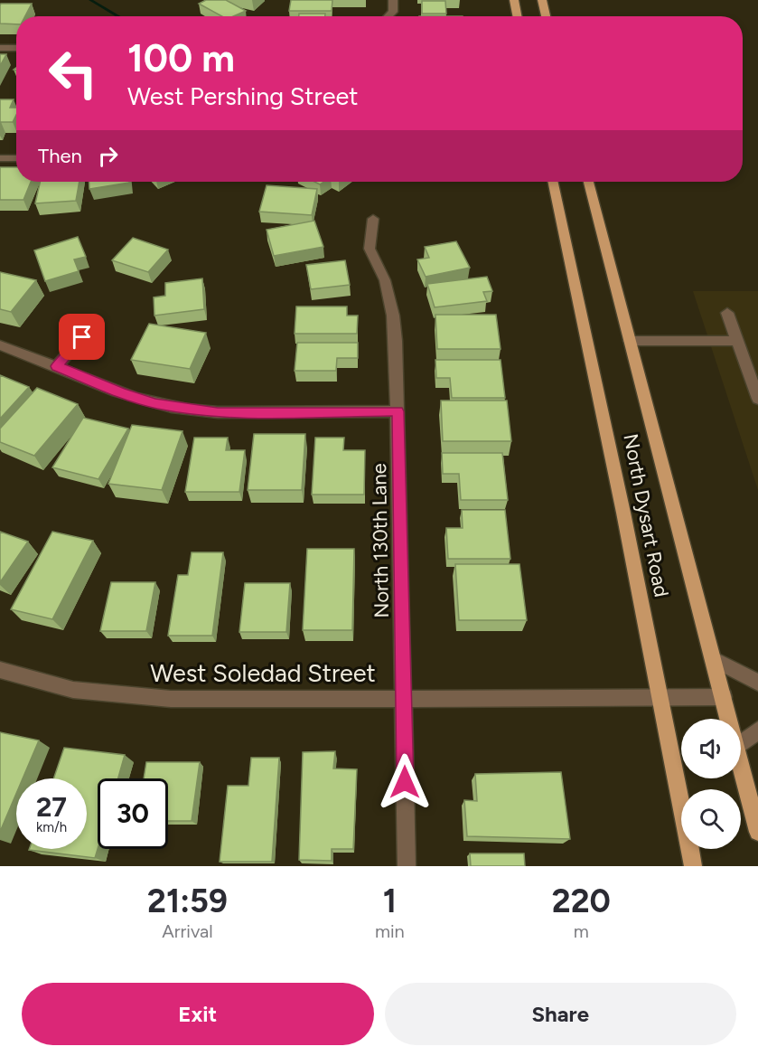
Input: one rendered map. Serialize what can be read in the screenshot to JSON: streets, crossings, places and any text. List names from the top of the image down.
{
  "streets": {
    "main road": ["North Dysart Road"],
    "street": ["North 130th Lane", "West Soledad Street"]
  },
  "crossings": [
    ["North Dysart Road", "West Soledad Street"],
    ["North 130th Lane", "West Soledad Street"]
  ],
  "page": {
    "turn": ["100 m", "West Pershing Street"],
    "then": "Then",
    "speed": "27 km/h",
    "limit": "30",
    "eta": [
      "21:59",
      "Arrival",
      "1",
      "min",
      "220",
      "m"
    ],
    "buttons": ["Exit", "Share"]
  }
}
